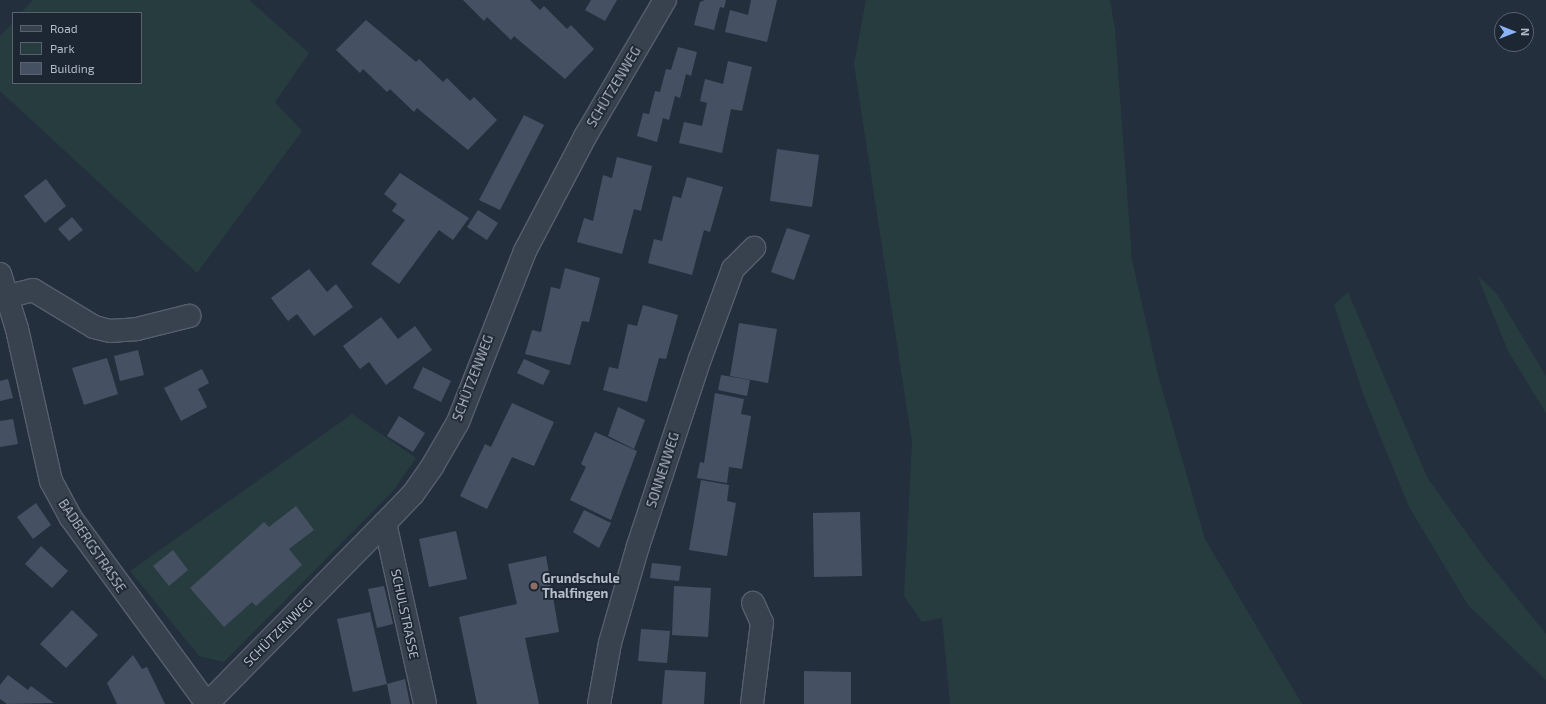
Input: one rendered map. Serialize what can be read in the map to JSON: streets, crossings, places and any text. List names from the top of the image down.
{
  "streets": {
    "street": [
      "SCHÜTZENWEG",
      "SONNENWEG",
      "BADBERGSTRASSE",
      "SCHULSTRASSE"
    ]
  },
  "crossings": [
    ["SCHÜTZENWEG", "BADBERGSTRASSE"],
    ["SCHÜTZENWEG", "SCHULSTRASSE"]
  ],
  "places": ["Grundschule Thalfingen"],
  "legend": ["Road", "Park", "Building"],
  "north": "right"
}
